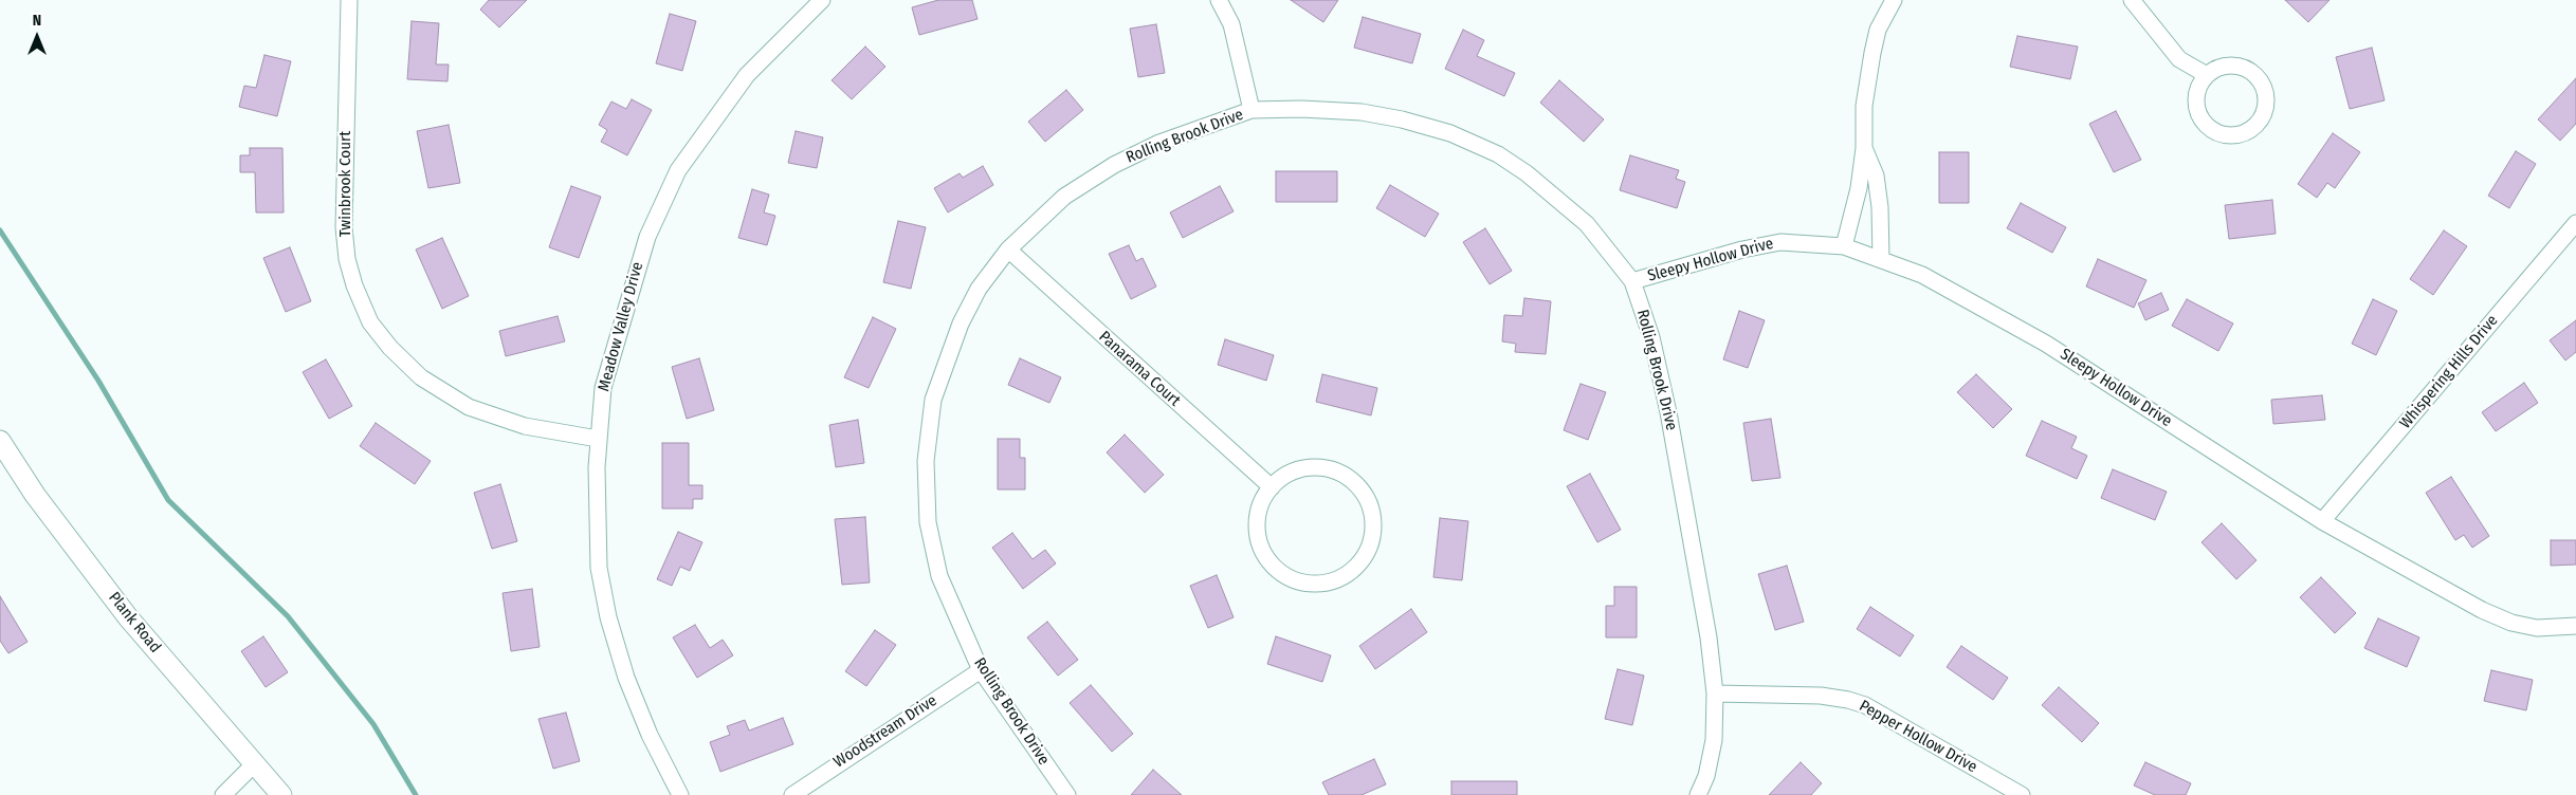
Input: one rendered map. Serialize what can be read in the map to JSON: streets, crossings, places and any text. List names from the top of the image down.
{
  "streets": {
    "street": [
      "Rolling Brook Drive",
      "Twinbrook Court",
      "Sleepy Hollow Drive",
      "Meadow Valley Drive",
      "Panarama Court",
      "Whispering Hills Drive",
      "Plank Road",
      "Woodstream Drive",
      "Pepper Hollow Drive"
    ]
  },
  "crossings": [
    ["Rolling Brook Drive", "Sleepy Hollow Drive"],
    ["Rolling Brook Drive", "Panarama Court"],
    ["Rolling Brook Drive", "Woodstream Drive"],
    ["Rolling Brook Drive", "Pepper Hollow Drive"],
    ["Twinbrook Court", "Meadow Valley Drive"],
    ["Sleepy Hollow Drive", "Whispering Hills Drive"]
  ],
  "north": "top"
}
